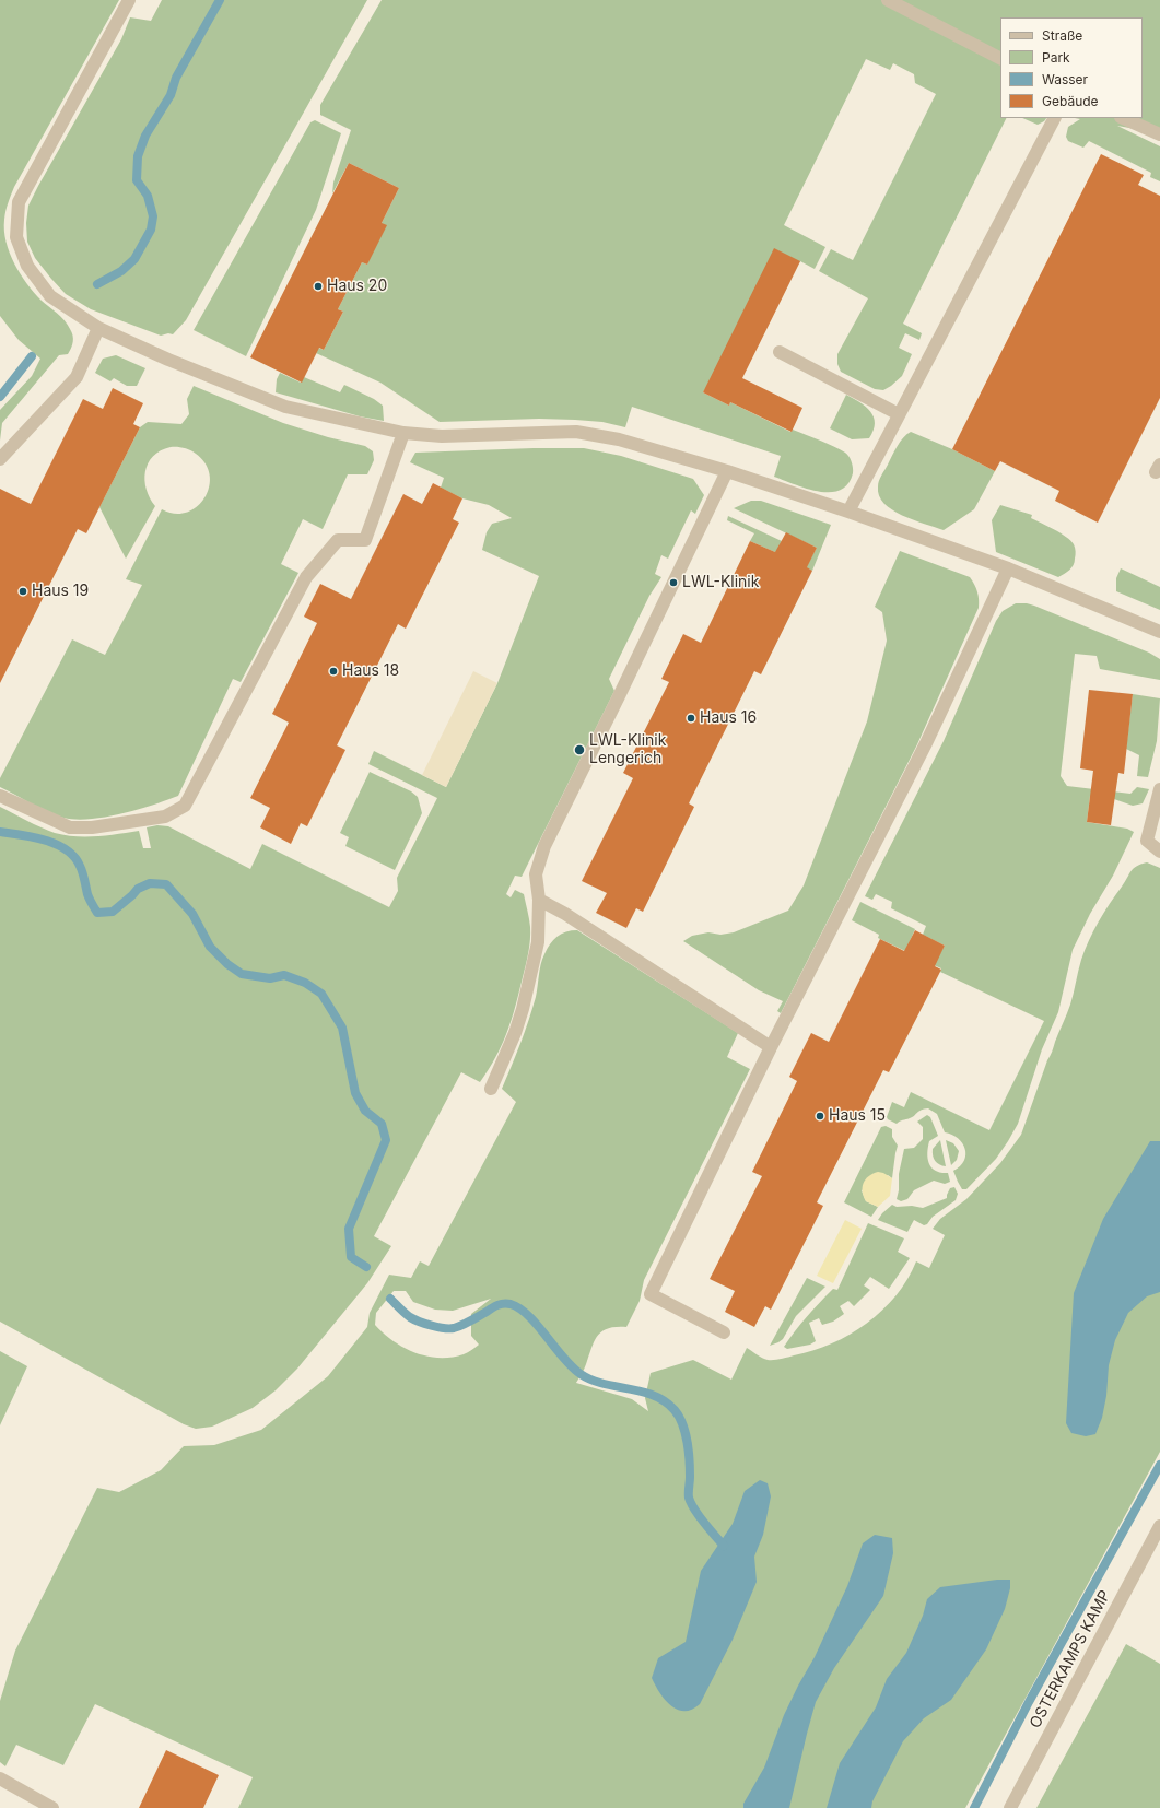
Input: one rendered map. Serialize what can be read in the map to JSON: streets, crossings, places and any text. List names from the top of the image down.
{
  "streets": {
    "street": ["OSTERKAMPS KAMP"]
  },
  "places": [
    "Haus 20",
    "LWL-Klinik",
    "Haus 19",
    "Haus 18",
    "Haus 16",
    "LWL-Klinik Lengerich",
    "Haus 15"
  ],
  "legend": [
    "Straße",
    "Park",
    "Wasser",
    "Gebäude"
  ]
}
